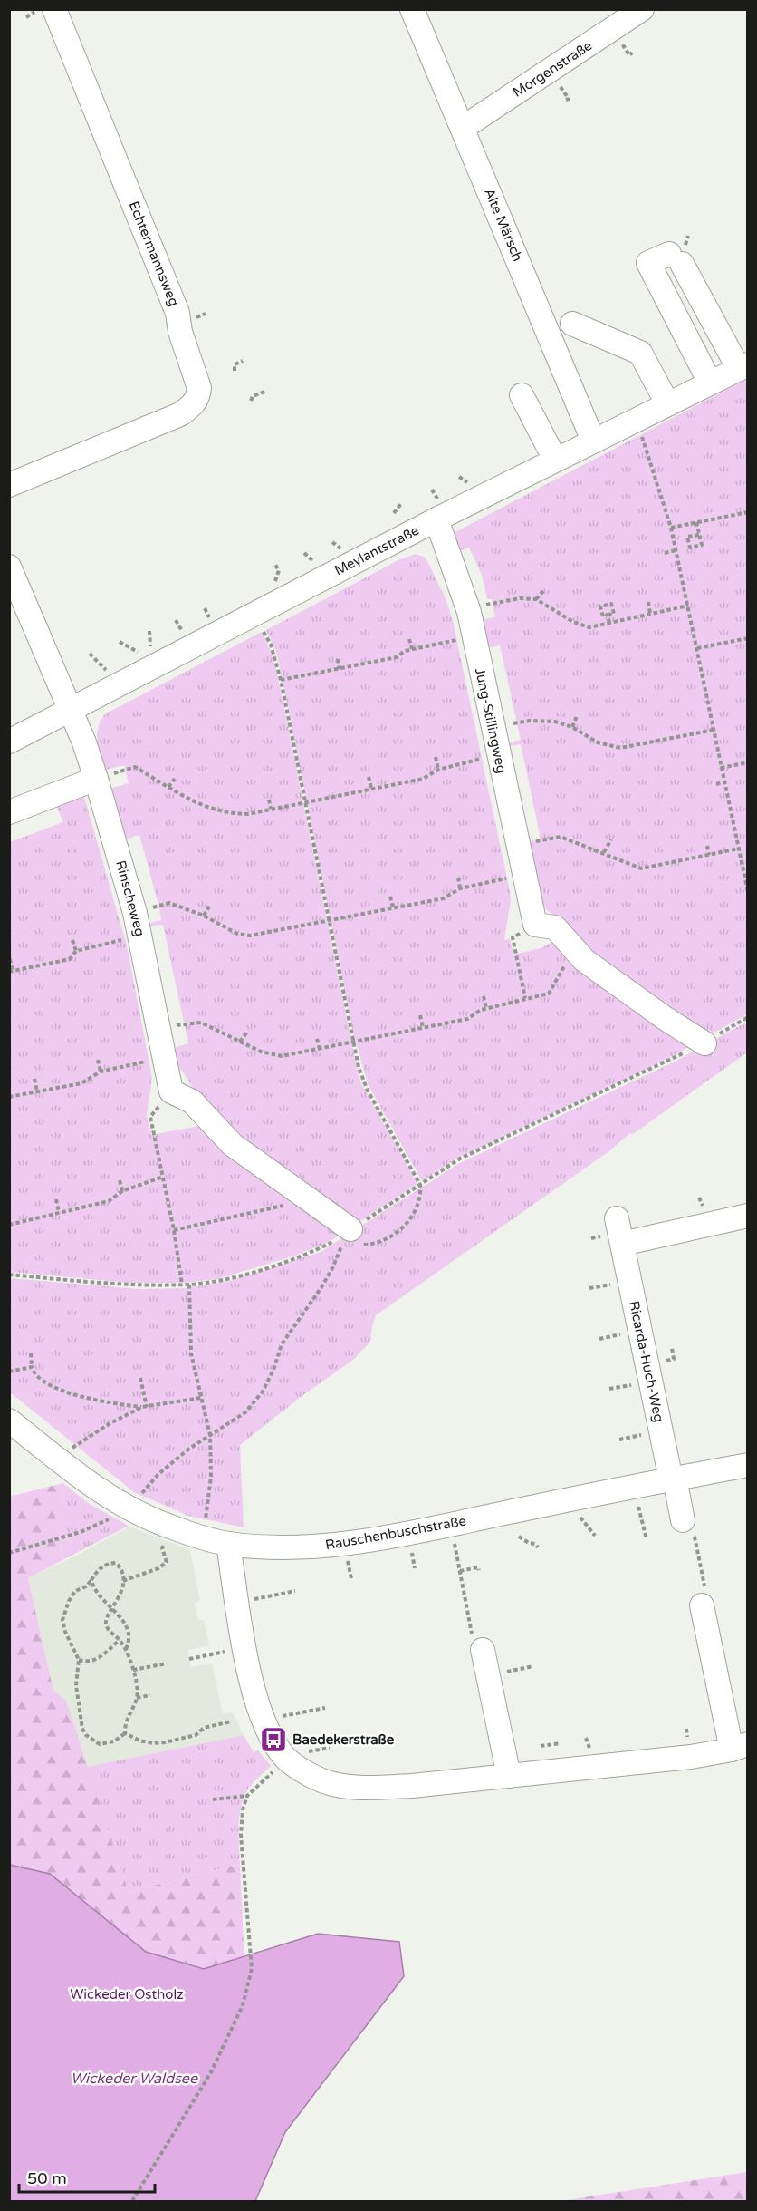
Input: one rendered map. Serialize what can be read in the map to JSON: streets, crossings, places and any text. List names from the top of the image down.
{
  "streets": {
    "street": [
      "Morgenstraße",
      "Alte Märsch",
      "Echtermannsweg",
      "Meylantstraße",
      "Jung-Stillingweg",
      "Rinscheweg",
      "Ricarda-Huch-Weg",
      "Rauschenbuschstraße"
    ]
  },
  "crossings": [
    ["Morgenstraße", "Alte Märsch"],
    ["Alte Märsch", "Meylantstraße"],
    ["Meylantstraße", "Jung-Stillingweg"],
    ["Meylantstraße", "Rinscheweg"],
    ["Ricarda-Huch-Weg", "Rauschenbuschstraße"]
  ],
  "water": ["Wickeder Waldsee"],
  "parks": ["Wickeder Ostholz"],
  "places": {
    "bus stop": ["Baedekerstraße"]
  },
  "scale_bar": "50 m"
}
